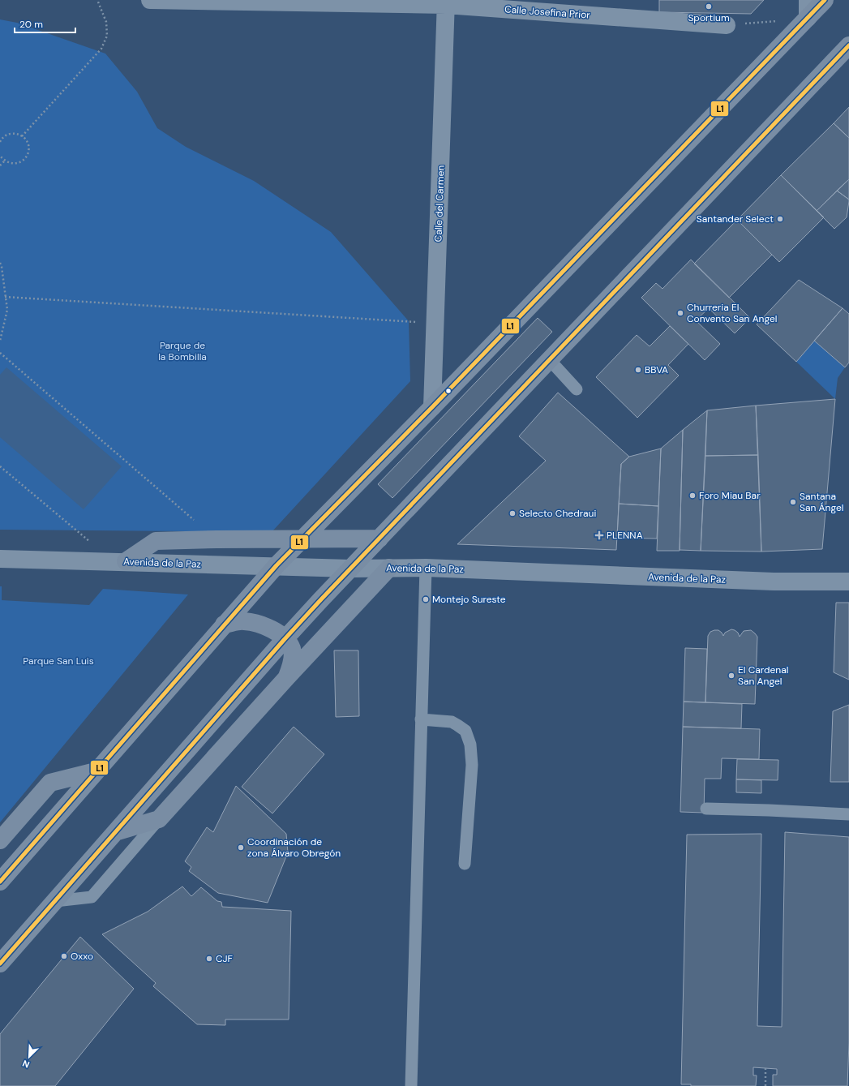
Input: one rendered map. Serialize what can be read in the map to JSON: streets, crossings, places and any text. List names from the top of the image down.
{
  "streets": {
    "street": ["Calle Josefina Prior", "Calle del Carmen", "Avenida de la Paz"]
  },
  "crossings": [
    ["Calle Josefina Prior", "Calle del Carmen"]
  ],
  "parks": ["Parque de la Bombilla", "Parque San Luis"],
  "places": {
    "other": [
      "Sportium",
      "Santander Select",
      "Churreria El Convento San Angel",
      "BBVA",
      "Foro Miau Bar",
      "Santana San Ángel",
      "Selecto Chedraui",
      "Montejo Sureste",
      "El Cardenal San Angel",
      "Coordinación de zona Álvaro Obregón",
      "Oxxo",
      "CJF"
    ],
    "health": ["PLENNA"]
  },
  "lines": ["transit line L1"],
  "scale_bar": "20 m",
  "north": "bottom left"
}
